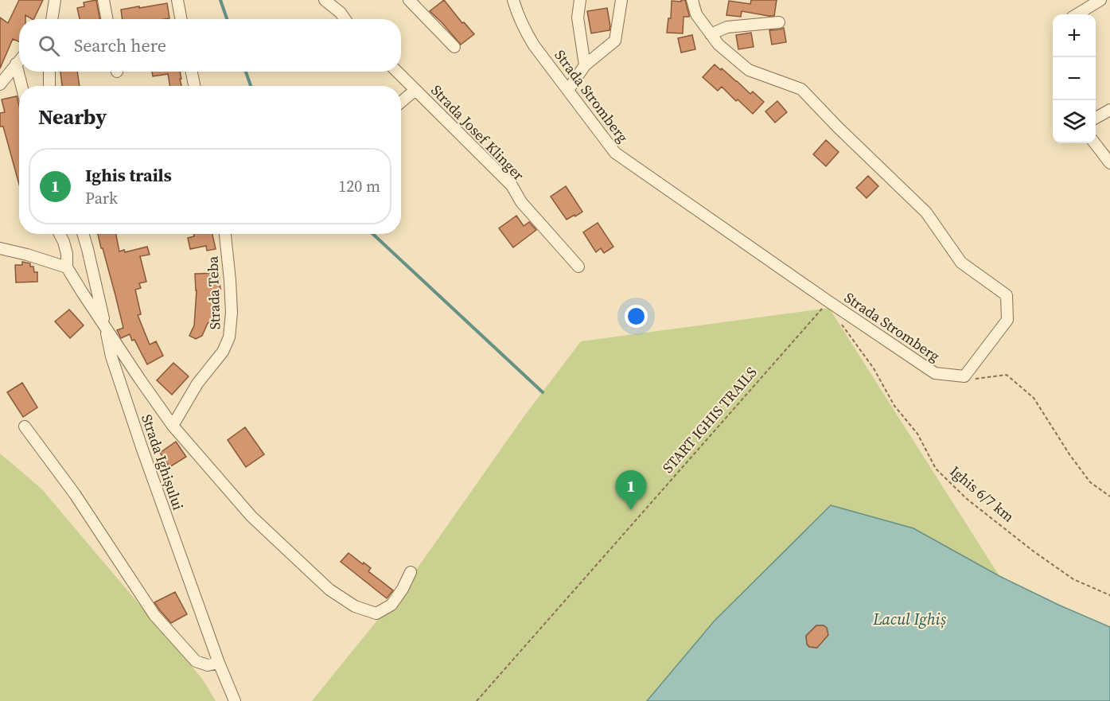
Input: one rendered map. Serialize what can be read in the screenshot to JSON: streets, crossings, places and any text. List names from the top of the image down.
{
  "streets": {
    "street": [
      "Strada Stromberg",
      "Strada Josef Klinger",
      "Strada Teba",
      "Strada Ighișului"
    ],
    "path": ["START IGHIS TRAILS", "Ighis 6/7 km"]
  },
  "water": ["Lacul Ighiș"],
  "page": {
    "map_buttons": ["+", "−"],
    "search": "Search here",
    "heading": "Nearby",
    "list": [
      {
        "mark": "1",
        "name": "Ighis trails",
        "note": "Park",
        "value": "120 m"
      }
    ],
    "pins": "1"
  }
}
